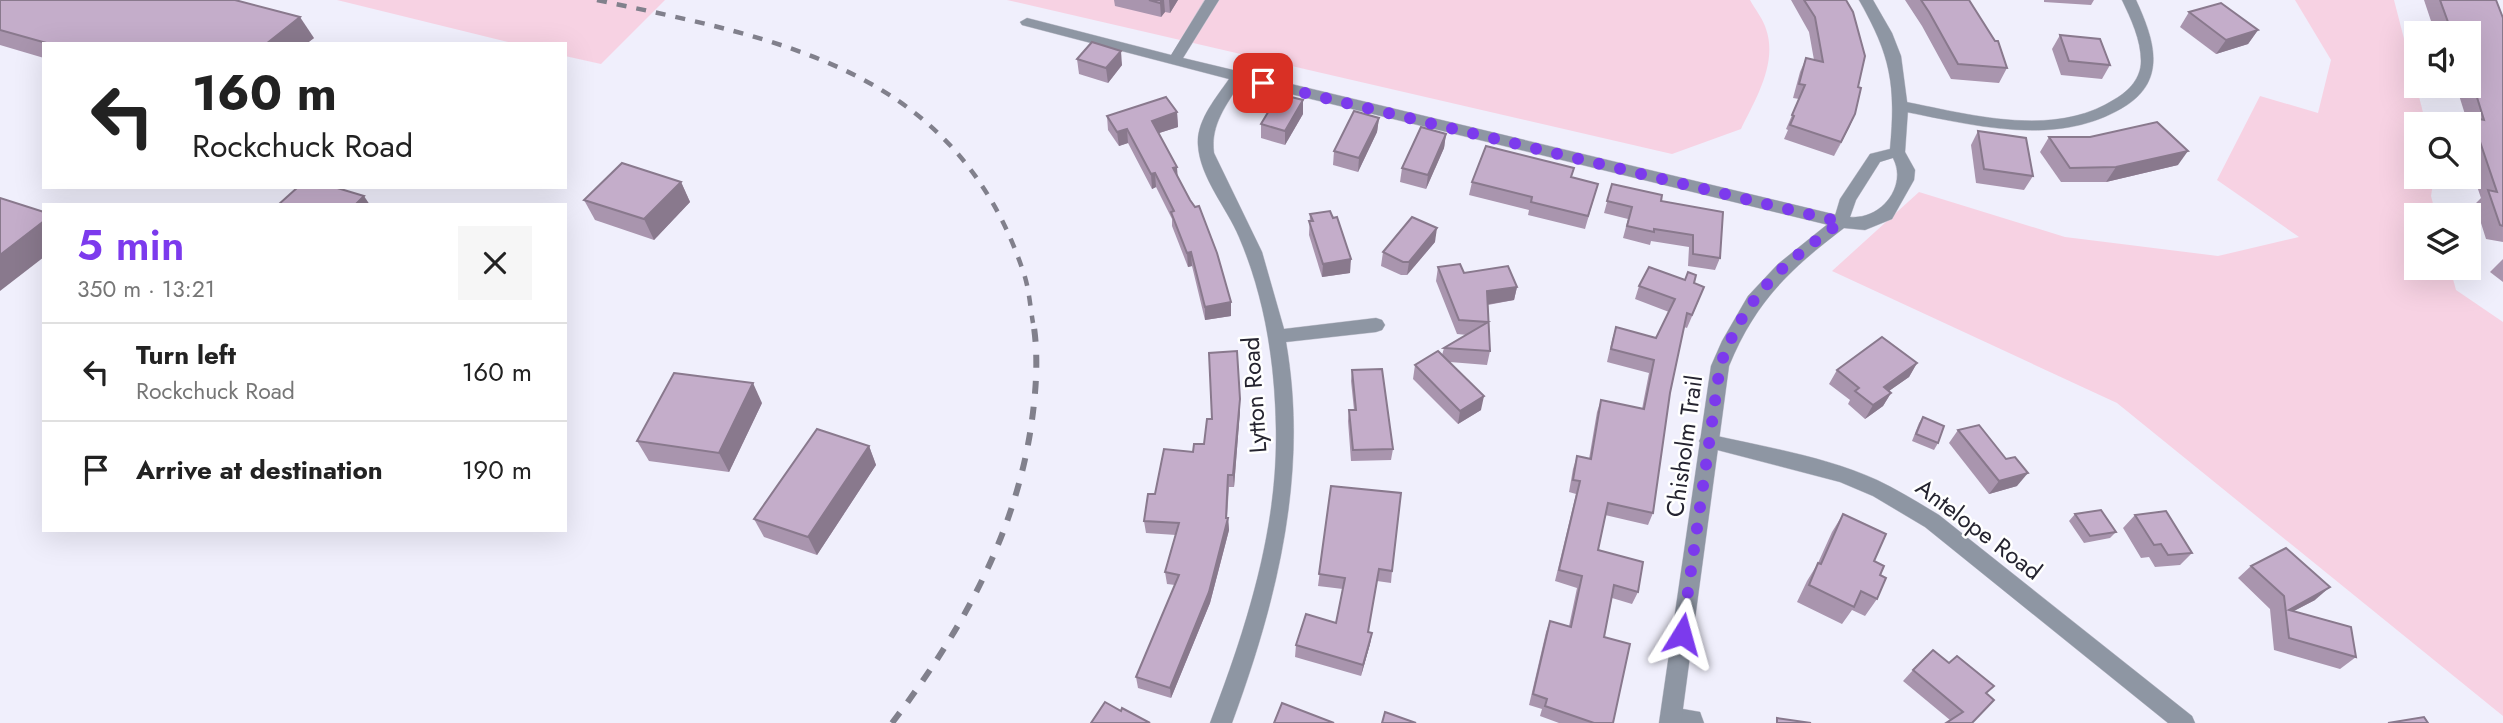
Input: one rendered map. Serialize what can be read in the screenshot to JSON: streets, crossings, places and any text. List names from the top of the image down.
{
  "streets": {
    "street": ["Lytton Road", "Chisholm Trail", "Antelope Road"]
  },
  "crossings": [
    ["Chisholm Trail", "Antelope Road"]
  ],
  "page": {
    "turn": ["160 m", "Rockchuck Road"],
    "heading": ["5 min", "350 m · 13:21"],
    "list": [
      {
        "name": "Turn left",
        "note": "Rockchuck Road",
        "value": "160 m"
      },
      {
        "name": "Arrive at destination",
        "value": "190 m"
      }
    ]
  }
}
